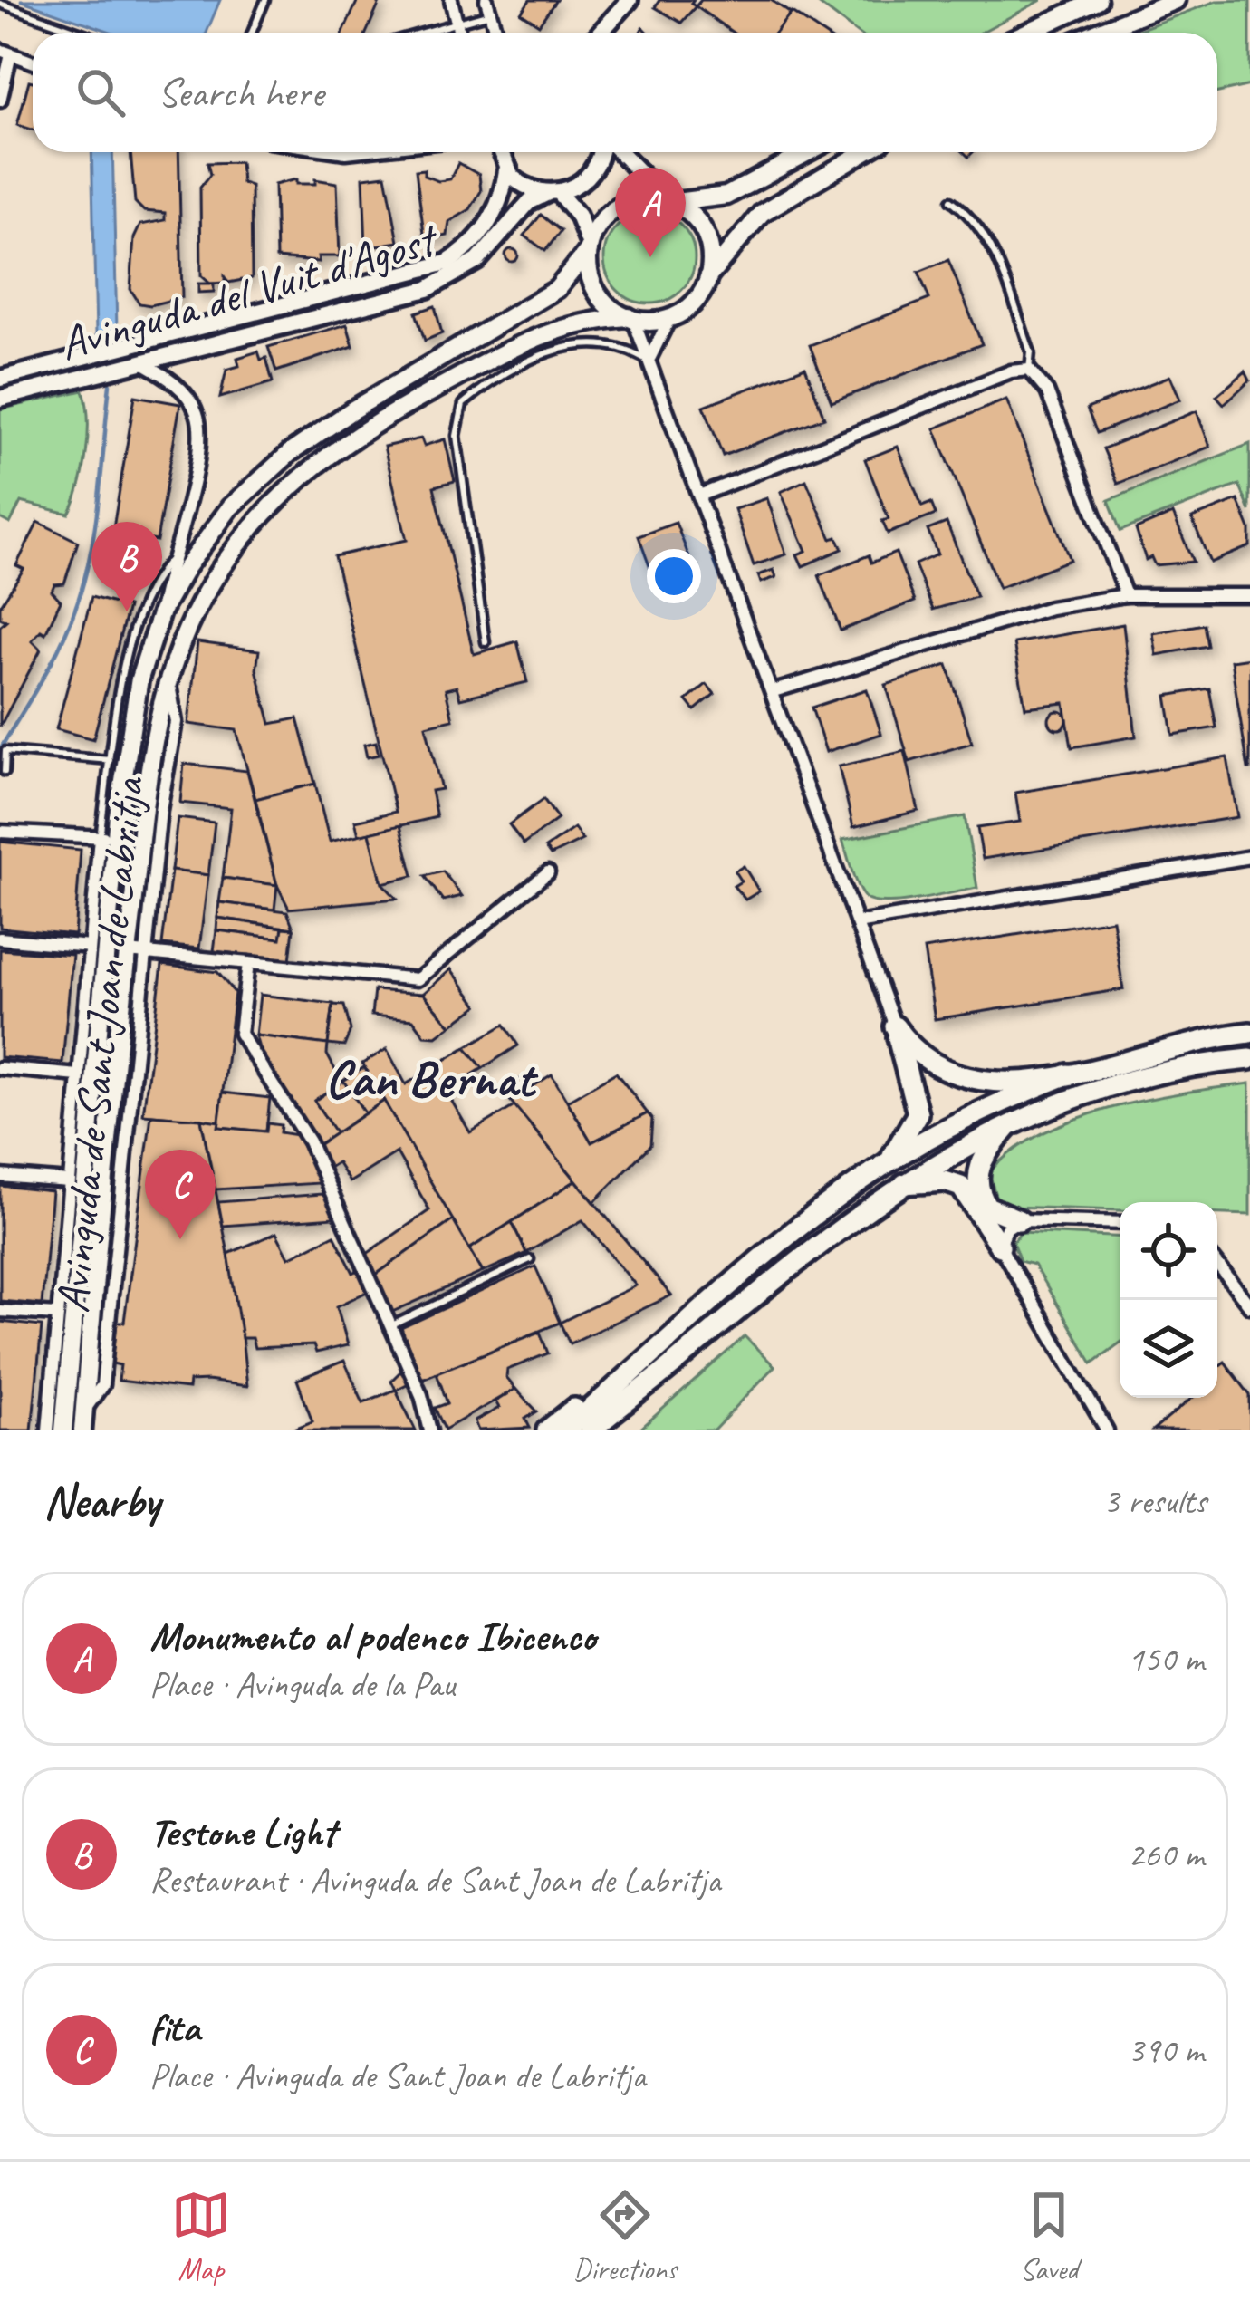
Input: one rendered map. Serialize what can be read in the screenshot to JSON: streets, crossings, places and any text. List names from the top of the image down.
{
  "streets": {
    "main road": ["Avinguda de Sant Joan de Labritja"],
    "street": ["Avinguda del Vuit d'Agost"]
  },
  "districts": ["Can Bernat"],
  "page": {
    "search": "Search here",
    "pins": ["A", "B", "C"],
    "heading": ["Nearby", "3 results"],
    "list": [
      {
        "mark": "A",
        "name": "Monumento al podenco Ibicenco",
        "note": "Place · Avinguda de la Pau",
        "value": "150 m"
      },
      {
        "mark": "B",
        "name": "Testone Light",
        "note": "Restaurant · Avinguda de Sant Joan de Labritja",
        "value": "260 m"
      },
      {
        "mark": "C",
        "name": "fita",
        "note": "Place · Avinguda de Sant Joan de Labritja",
        "value": "390 m"
      }
    ],
    "nav": ["Map", "Directions", "Saved"]
  }
}
